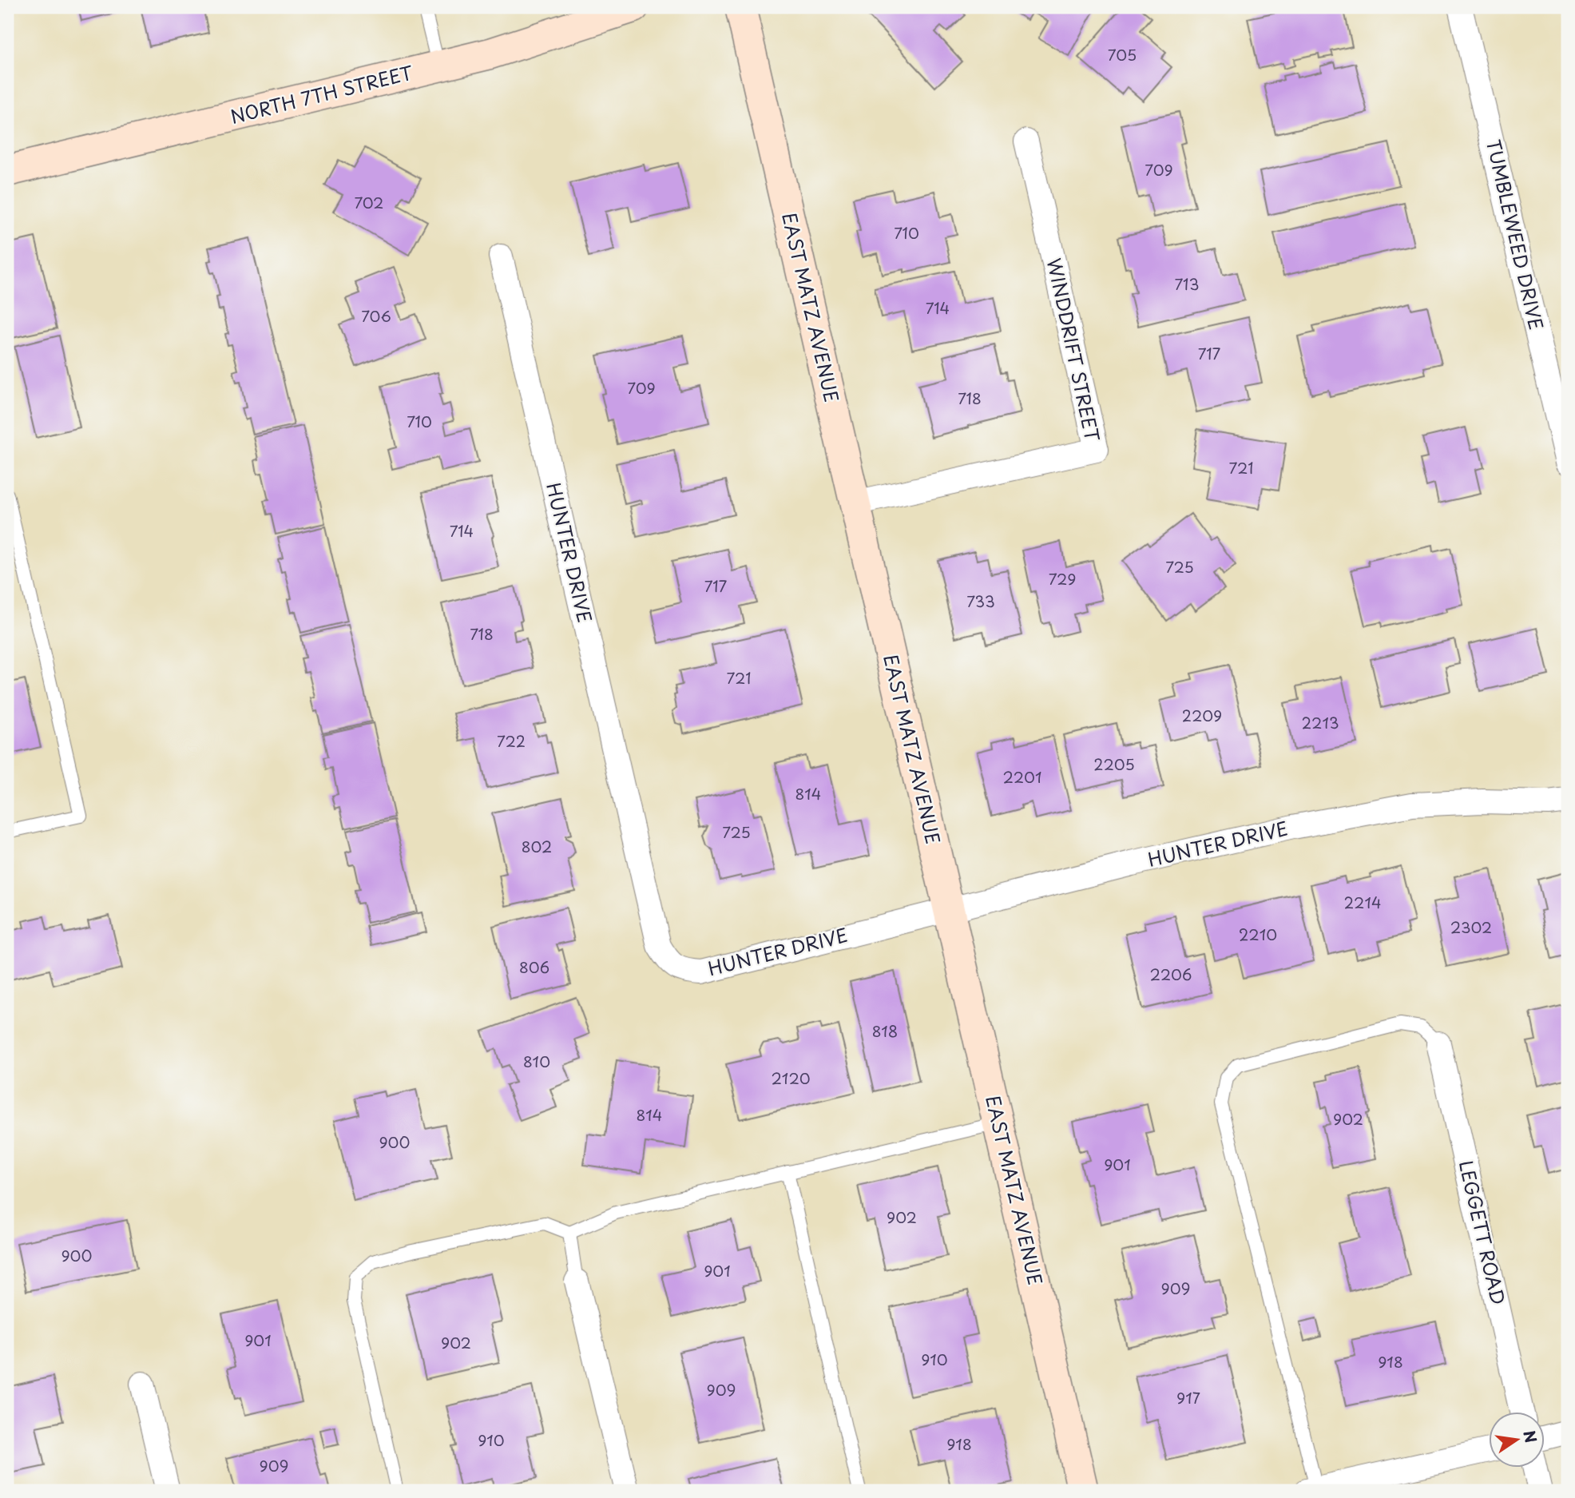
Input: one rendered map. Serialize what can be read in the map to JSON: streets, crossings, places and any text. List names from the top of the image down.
{
  "streets": {
    "street": [
      "NORTH 7TH STREET",
      "TUMBLEWEED DRIVE",
      "EAST MATZ AVENUE",
      "WINDDRIFT STREET",
      "HUNTER DRIVE",
      "LEGGETT ROAD"
    ]
  },
  "crossings": [
    ["EAST MATZ AVENUE", "WINDDRIFT STREET"],
    ["EAST MATZ AVENUE", "HUNTER DRIVE"]
  ],
  "house_numbers": [
    "705",
    "709",
    "702",
    "710",
    "713",
    "714",
    "706",
    "717",
    "709",
    "718",
    "710",
    "721",
    "714",
    "725",
    "729",
    "717",
    "733",
    "718",
    "721",
    "2209",
    "2213",
    "722",
    "2205",
    "2201",
    "814",
    "725",
    "802",
    "2214",
    "2302",
    "2210",
    "806",
    "2206",
    "818",
    "810",
    "2120",
    "814",
    "902",
    "900",
    "901",
    "902",
    "900",
    "901",
    "909",
    "901",
    "902",
    "910",
    "918",
    "909",
    "917",
    "910",
    "918",
    "909"
  ],
  "north": "right"
}
